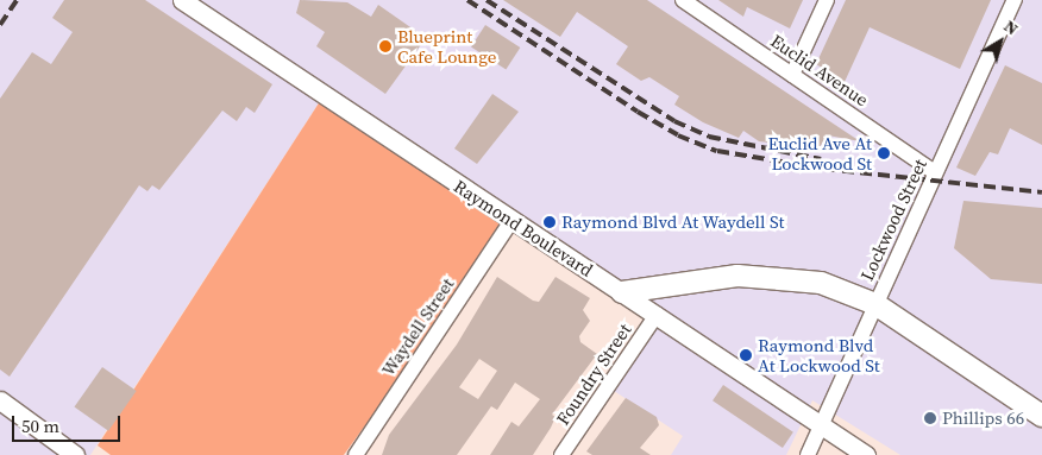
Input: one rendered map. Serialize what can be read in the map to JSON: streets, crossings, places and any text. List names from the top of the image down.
{
  "streets": {
    "main road": ["Raymond Boulevard"],
    "street": [
      "Euclid Avenue",
      "Lockwood Street",
      "Waydell Street",
      "Foundry Street"
    ]
  },
  "crossings": [
    ["Euclid Avenue", "Lockwood Street"],
    ["Lockwood Street", "Raymond Boulevard"],
    ["Raymond Boulevard", "Waydell Street"],
    ["Raymond Boulevard", "Foundry Street"]
  ],
  "places": [
    "Blueprint Cafe Lounge",
    "Euclid Ave At Lockwood St",
    "Raymond Blvd At Waydell St",
    "Raymond Blvd At Lockwood St",
    "Phillips 66"
  ],
  "scale_bar": "50 m",
  "north": "top right"
}
